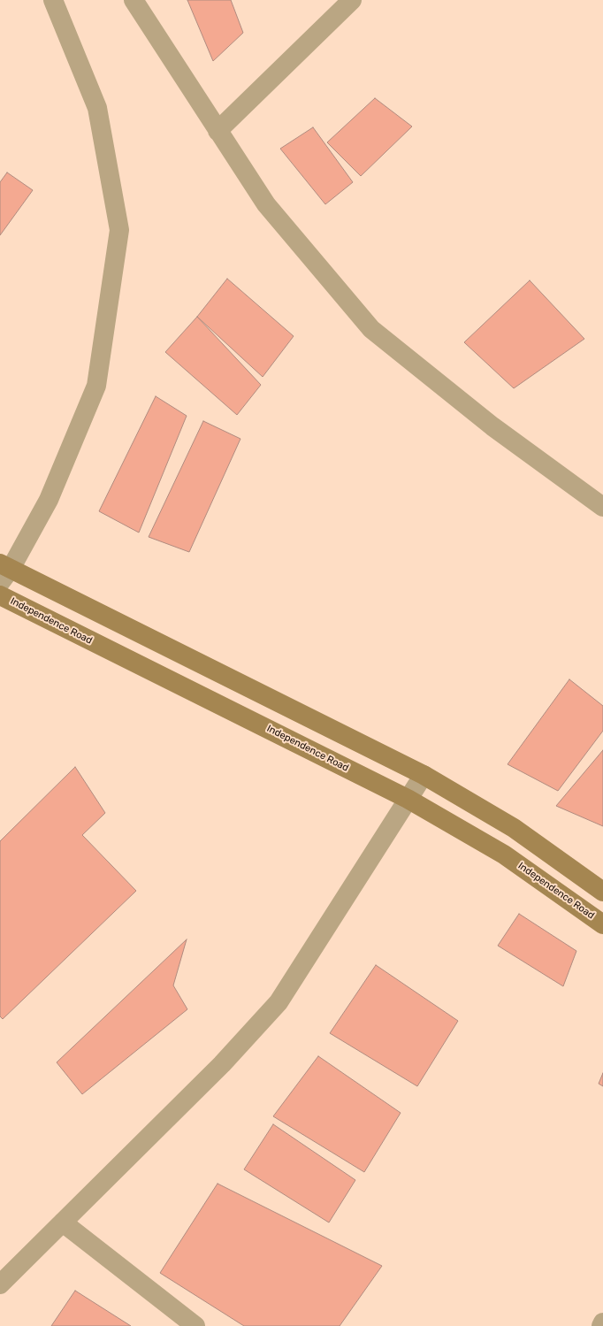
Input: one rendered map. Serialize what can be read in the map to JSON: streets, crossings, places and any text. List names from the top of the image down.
{
  "streets": {
    "main road": ["Independence Road"]
  }
}
